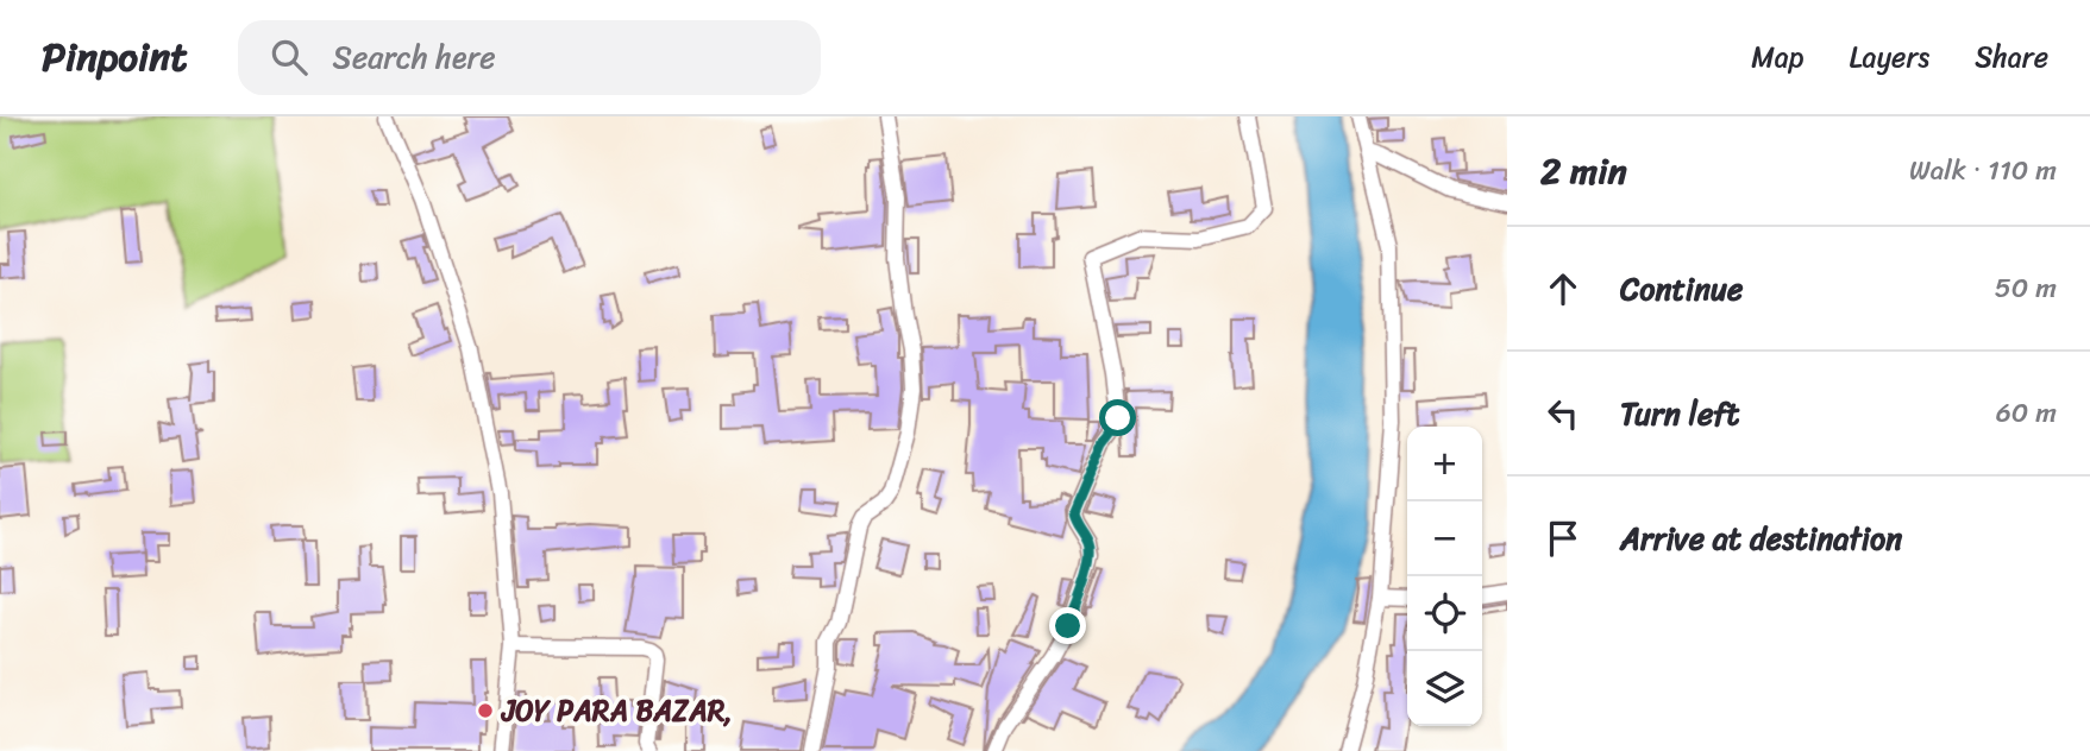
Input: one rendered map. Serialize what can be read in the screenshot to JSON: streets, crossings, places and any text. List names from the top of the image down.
{
  "places": ["JOY PARA BAZAR,"],
  "page": {
    "header": "Pinpoint",
    "search": "Search here",
    "nav": ["Map", "Layers", "Share"],
    "heading": ["2 min", "Walk · 110 m"],
    "list": [
      ["Continue", "50 m"],
      ["Turn left", "60 m"],
      "Arrive at destination"
    ],
    "map_buttons": ["+", "−"]
  }
}
